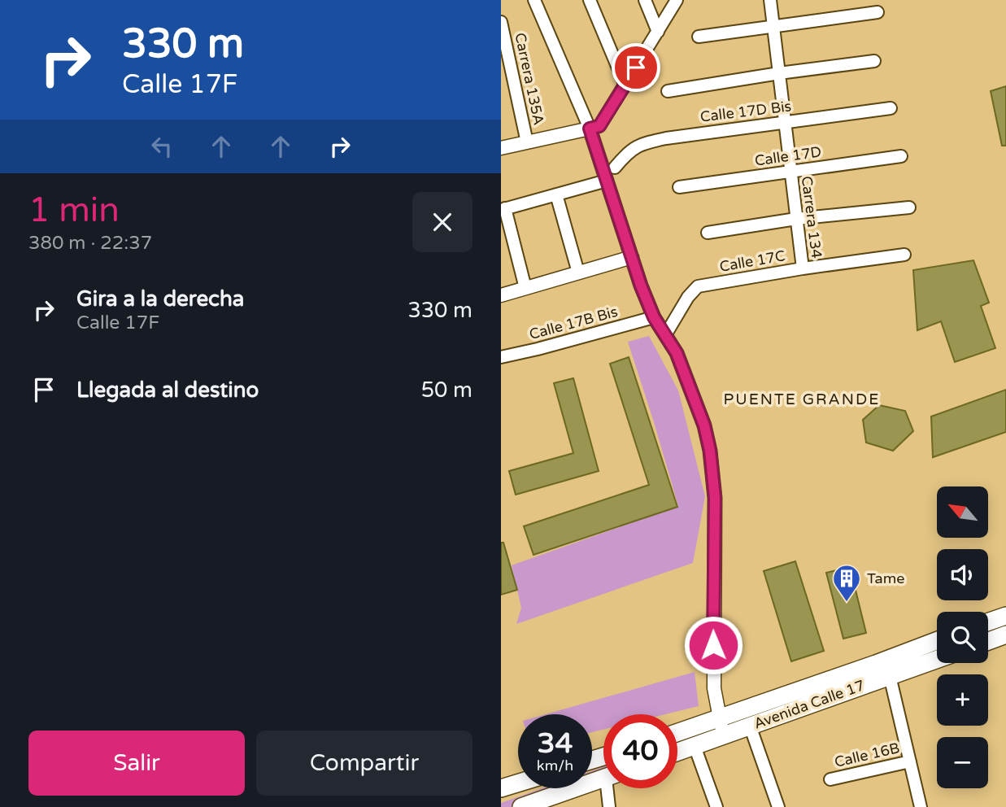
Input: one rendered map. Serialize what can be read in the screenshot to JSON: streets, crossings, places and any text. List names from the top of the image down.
{
  "streets": {
    "main road": ["Avenida Calle 17"],
    "street": [
      "Carrera 135A",
      "Calle 17D Bis",
      "Calle 17D",
      "Carrera 134",
      "Calle 17C",
      "Calle 17B Bis",
      "Calle 16B"
    ]
  },
  "crossings": [
    ["Calle 17D Bis", "Carrera 134"],
    ["Calle 17D", "Carrera 134"],
    ["Carrera 134", "Calle 17C"]
  ],
  "districts": ["PUENTE GRANDE"],
  "places": {
    "building": ["Tame"]
  },
  "north": "top left",
  "page": {
    "turn": ["330 m", "Calle 17F"],
    "heading": ["1 min", "380 m · 22:37"],
    "list": [
      {
        "name": "Gira a la derecha",
        "note": "Calle 17F",
        "value": "330 m"
      },
      {
        "name": "Llegada al destino",
        "value": "50 m"
      }
    ],
    "map_buttons": ["+", "−"],
    "speed": "34 km/h",
    "limit": "40",
    "buttons": ["Salir", "Compartir"]
  }
}
